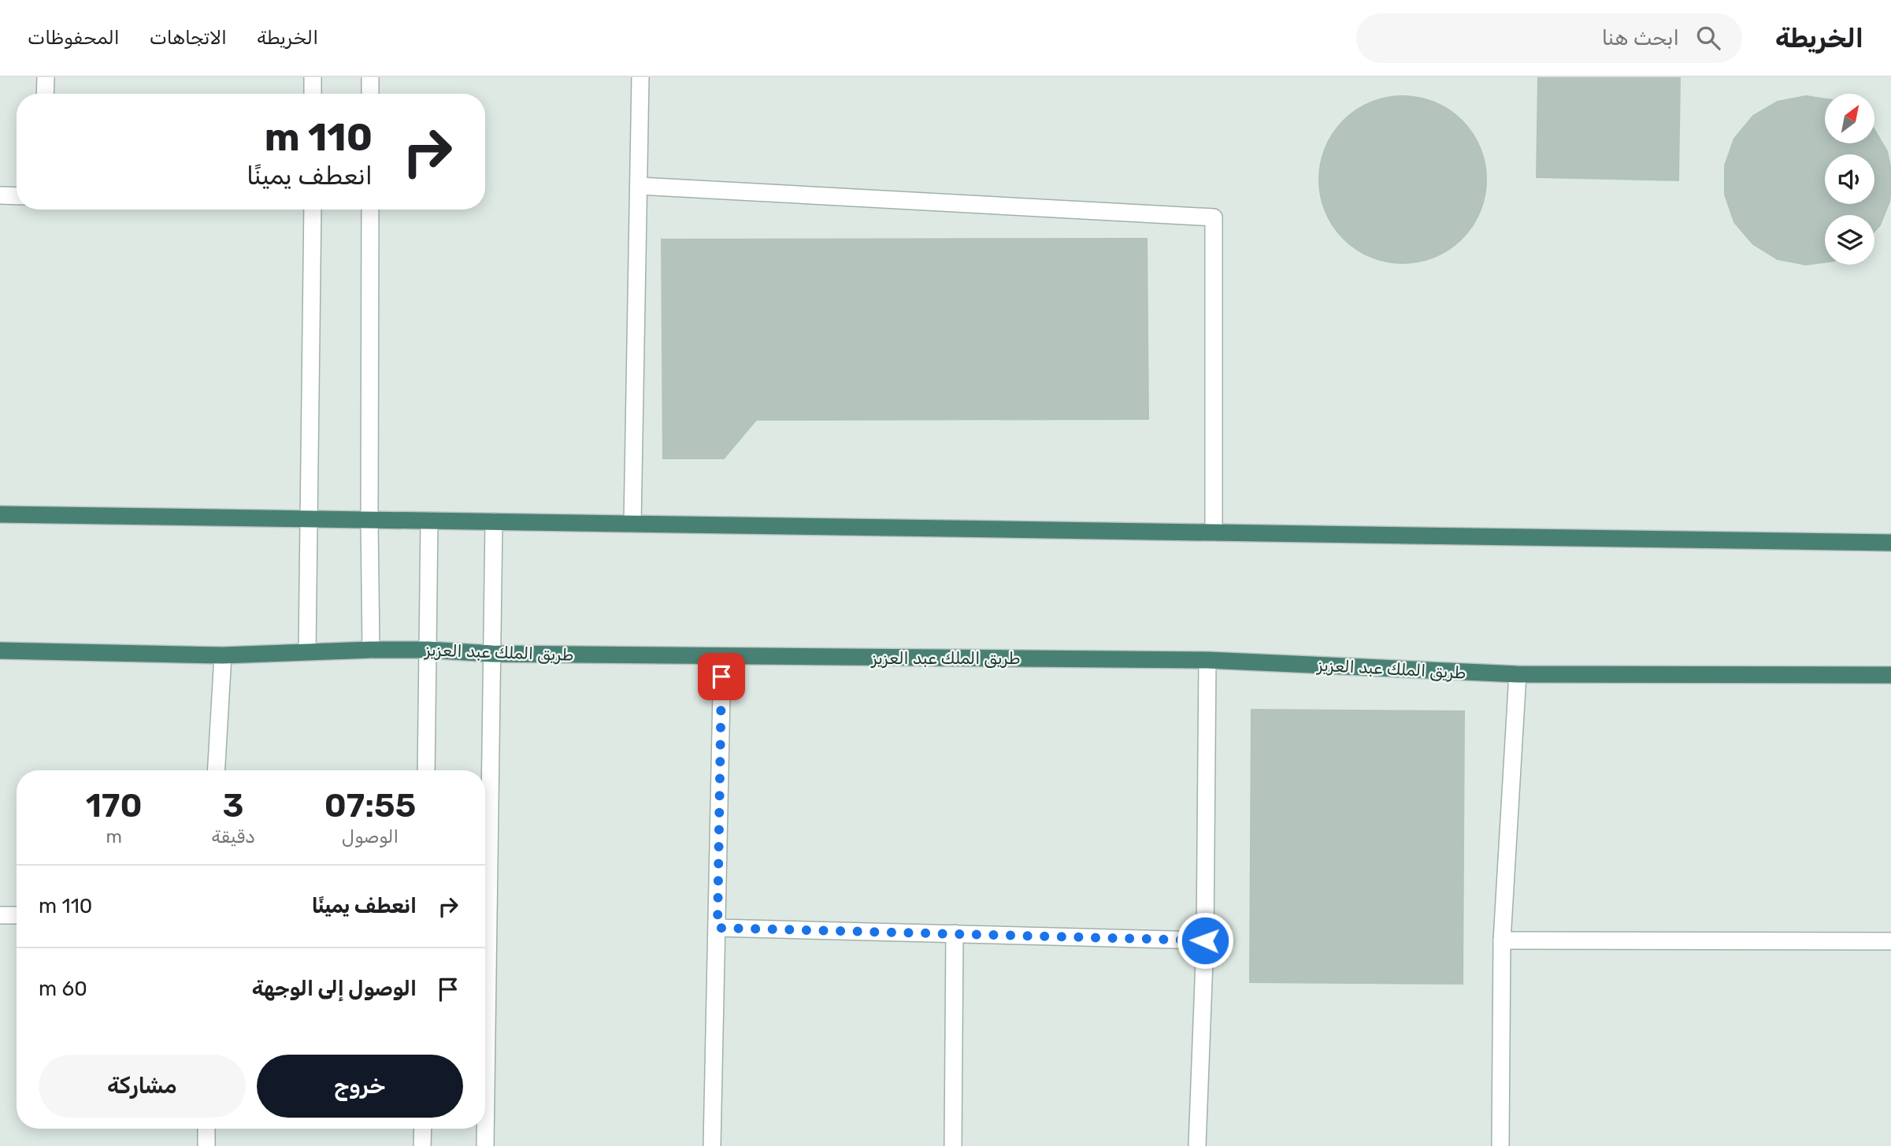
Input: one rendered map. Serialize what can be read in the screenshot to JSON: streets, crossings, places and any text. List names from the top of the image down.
{
  "streets": {
    "highway": ["طريق الملك عبد العزيز"]
  },
  "north": "top right",
  "page": {
    "header": "الخريطة",
    "search": "ابحث هنا",
    "nav": ["الخريطة", "الاتجاهات", "المحفوظات"],
    "turn": ["110 m", "انعطف يمينًا"],
    "eta": [
      "07:55",
      "الوصول",
      "3",
      "دقيقة",
      "170",
      "m"
    ],
    "list": [
      {
        "name": "انعطف يمينًا",
        "value": "110 m"
      },
      {
        "name": "الوصول إلى الوجهة",
        "value": "60 m"
      }
    ],
    "buttons": ["خروج", "مشاركة"]
  }
}
